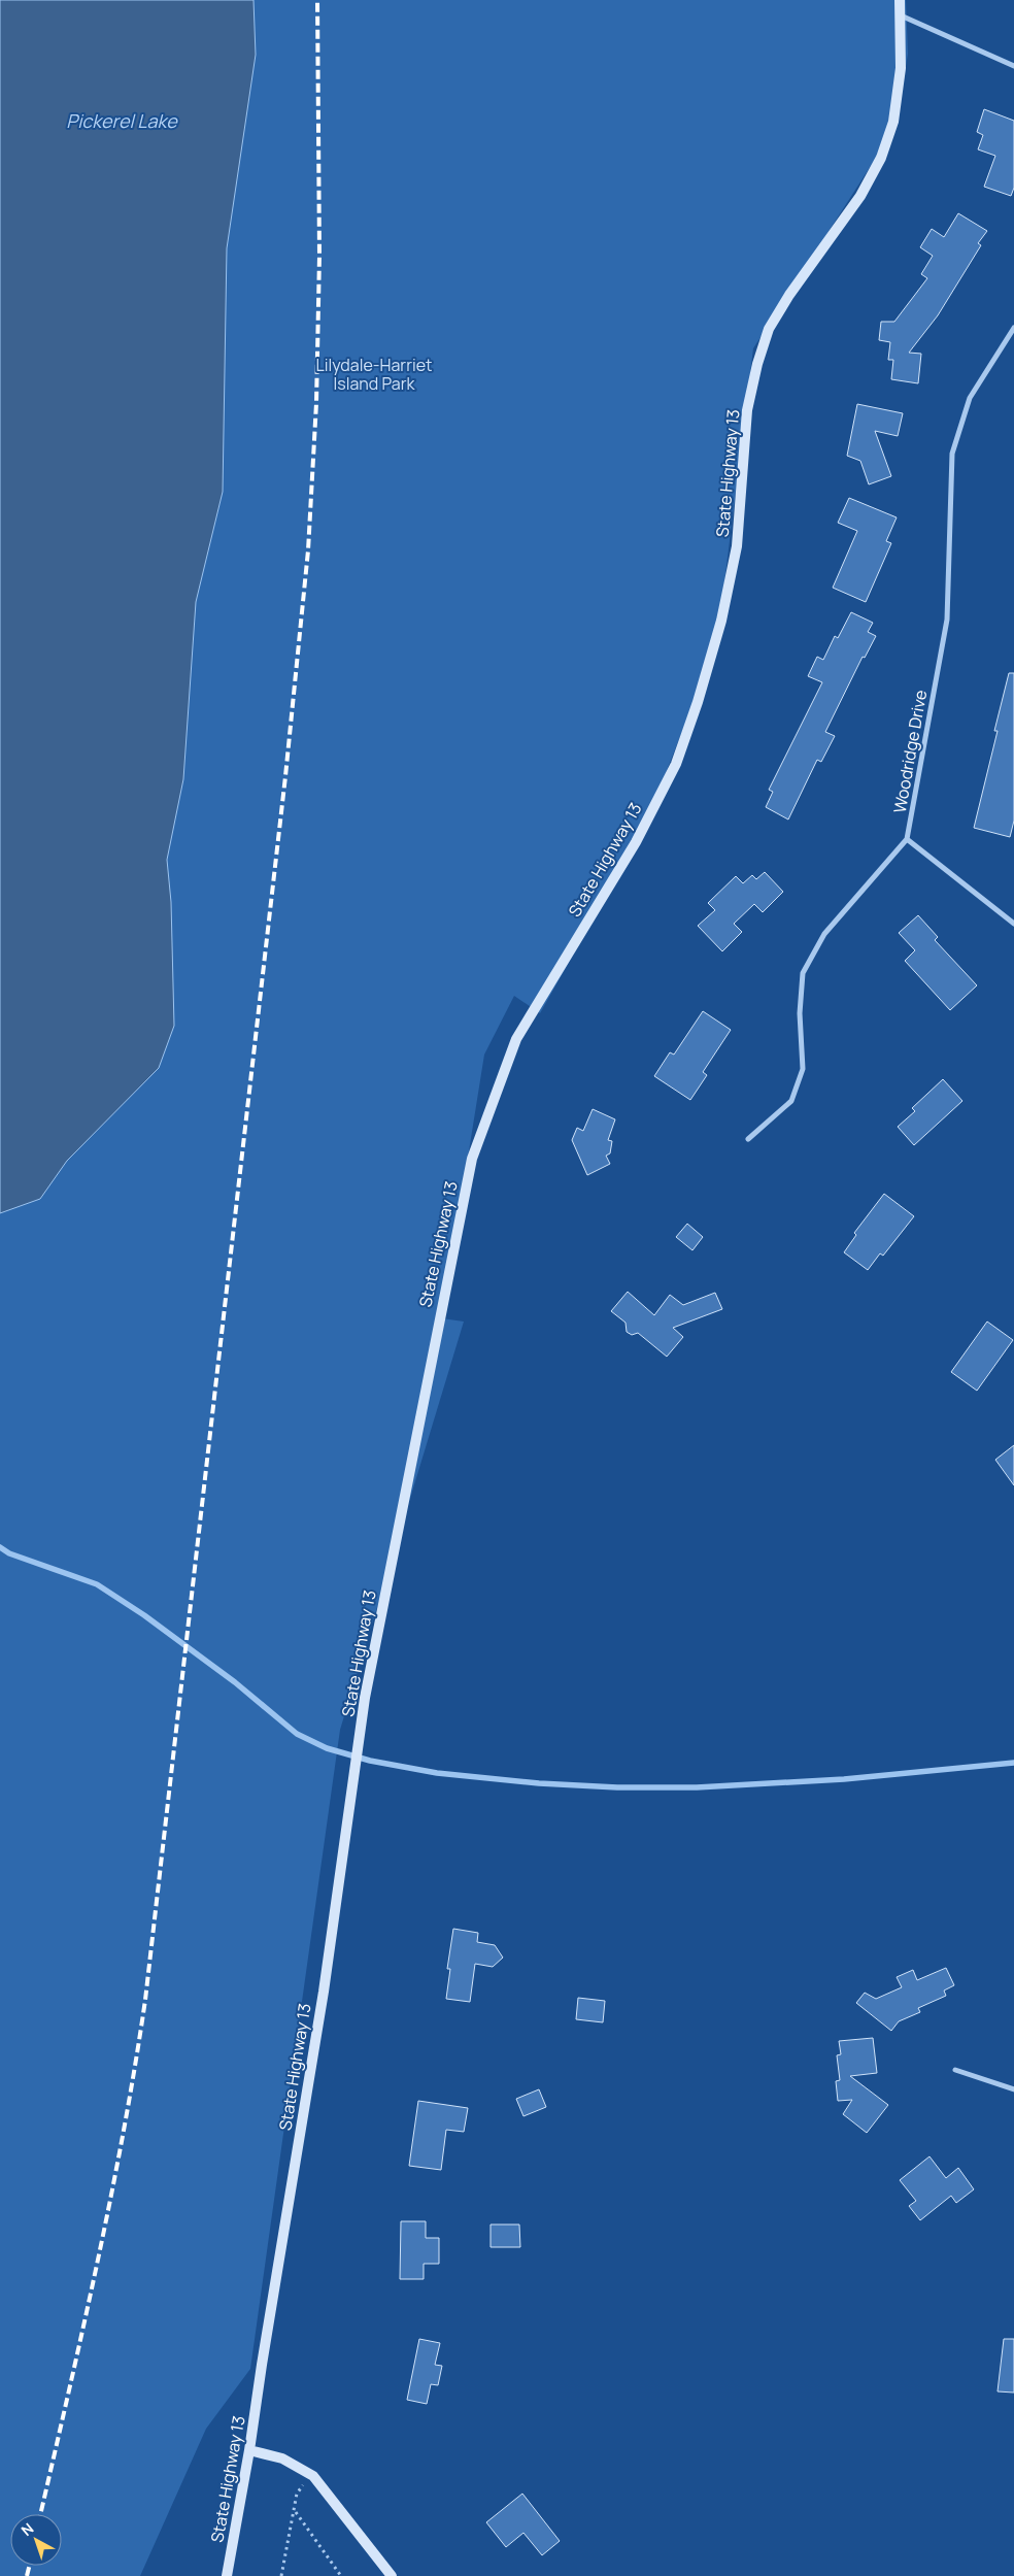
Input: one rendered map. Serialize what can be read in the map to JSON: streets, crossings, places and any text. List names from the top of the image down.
{
  "streets": {
    "street": ["State Highway 13", "Woodridge Drive"]
  },
  "water": ["Pickerel Lake"],
  "parks": ["Lilydale-Harriet Island Park"],
  "north": "top left"
}
